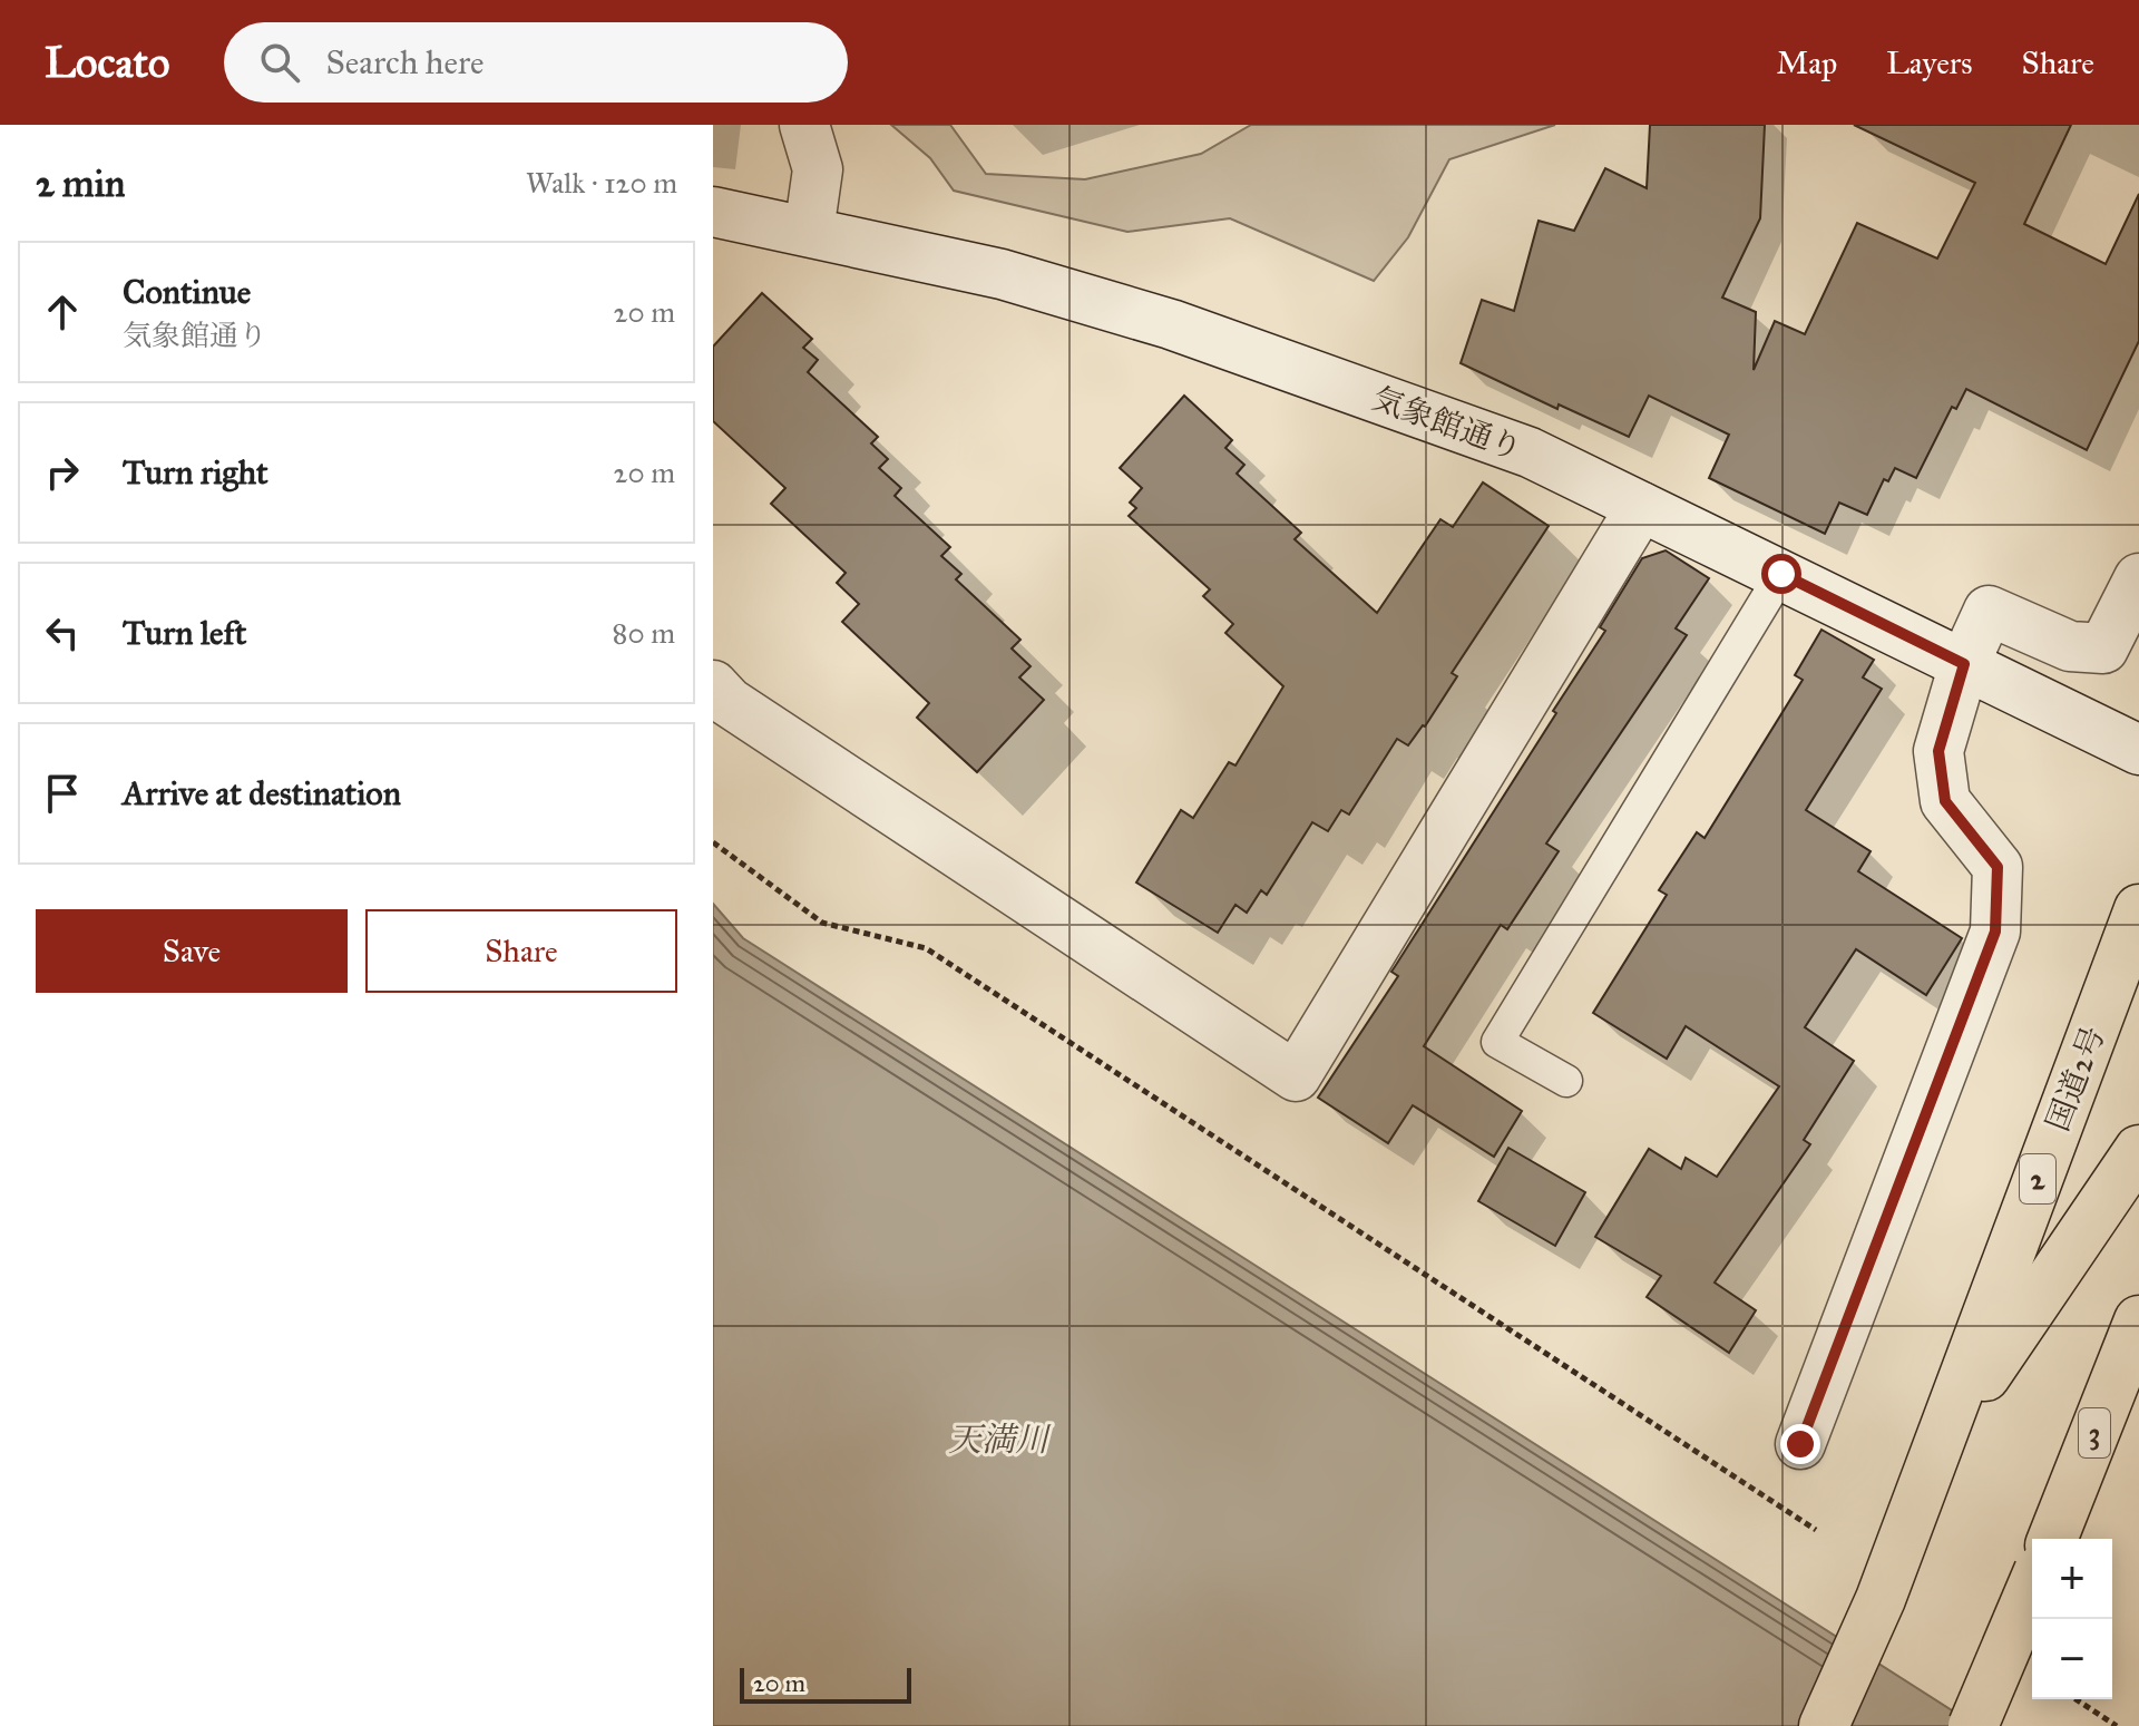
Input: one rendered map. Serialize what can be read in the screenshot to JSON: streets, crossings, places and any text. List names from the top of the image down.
{
  "streets": {
    "highway": ["国道2号", "2", "3"],
    "street": ["気象館通り"]
  },
  "water": ["天満川"],
  "scale_bar": "20 m",
  "page": {
    "header": "Locato",
    "search": "Search here",
    "nav": ["Map", "Layers", "Share"],
    "heading": ["2 min", "Walk · 120 m"],
    "list": [
      ["Continue", "気象館通り", "20 m"],
      ["Turn right", "20 m"],
      ["Turn left", "80 m"],
      "Arrive at destination"
    ],
    "buttons": ["Save", "Share"],
    "map_buttons": ["+", "−"],
    "scale": "20 m"
  }
}
